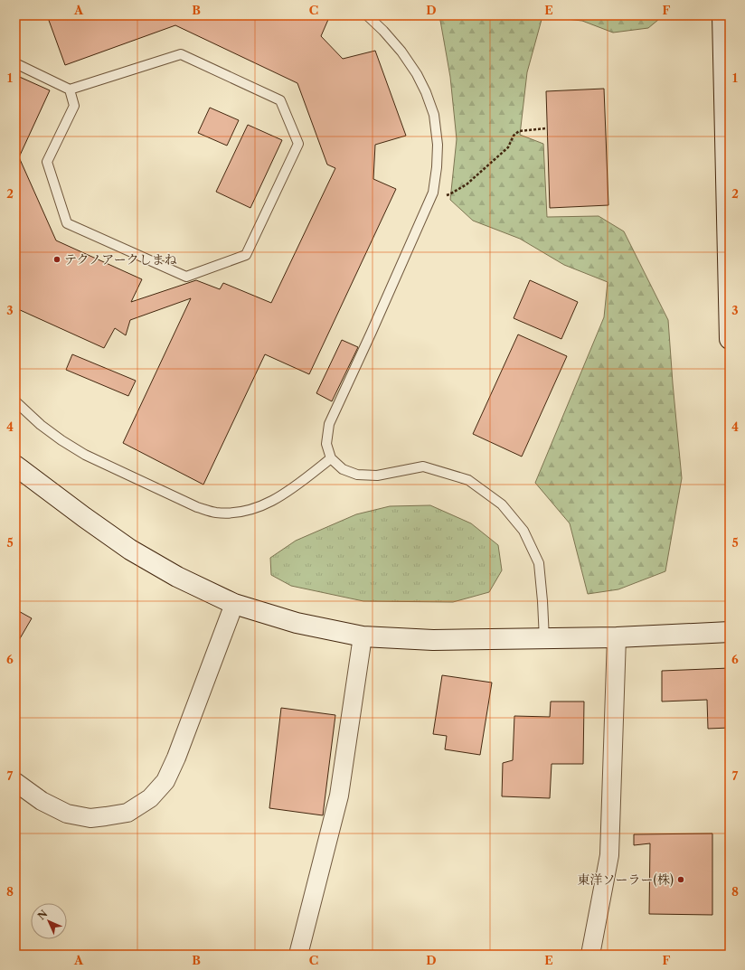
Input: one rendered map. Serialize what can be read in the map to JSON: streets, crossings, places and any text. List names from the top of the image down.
{
  "places": ["テクノアークしまね", "東洋ソーラー(株)"],
  "north": "top left",
  "grid": {
    "columns": [
      "A",
      "B",
      "C",
      "D",
      "E",
      "F"
    ],
    "rows": [
      "1",
      "2",
      "3",
      "4",
      "5",
      "6",
      "7",
      "8"
    ]
  }
}
